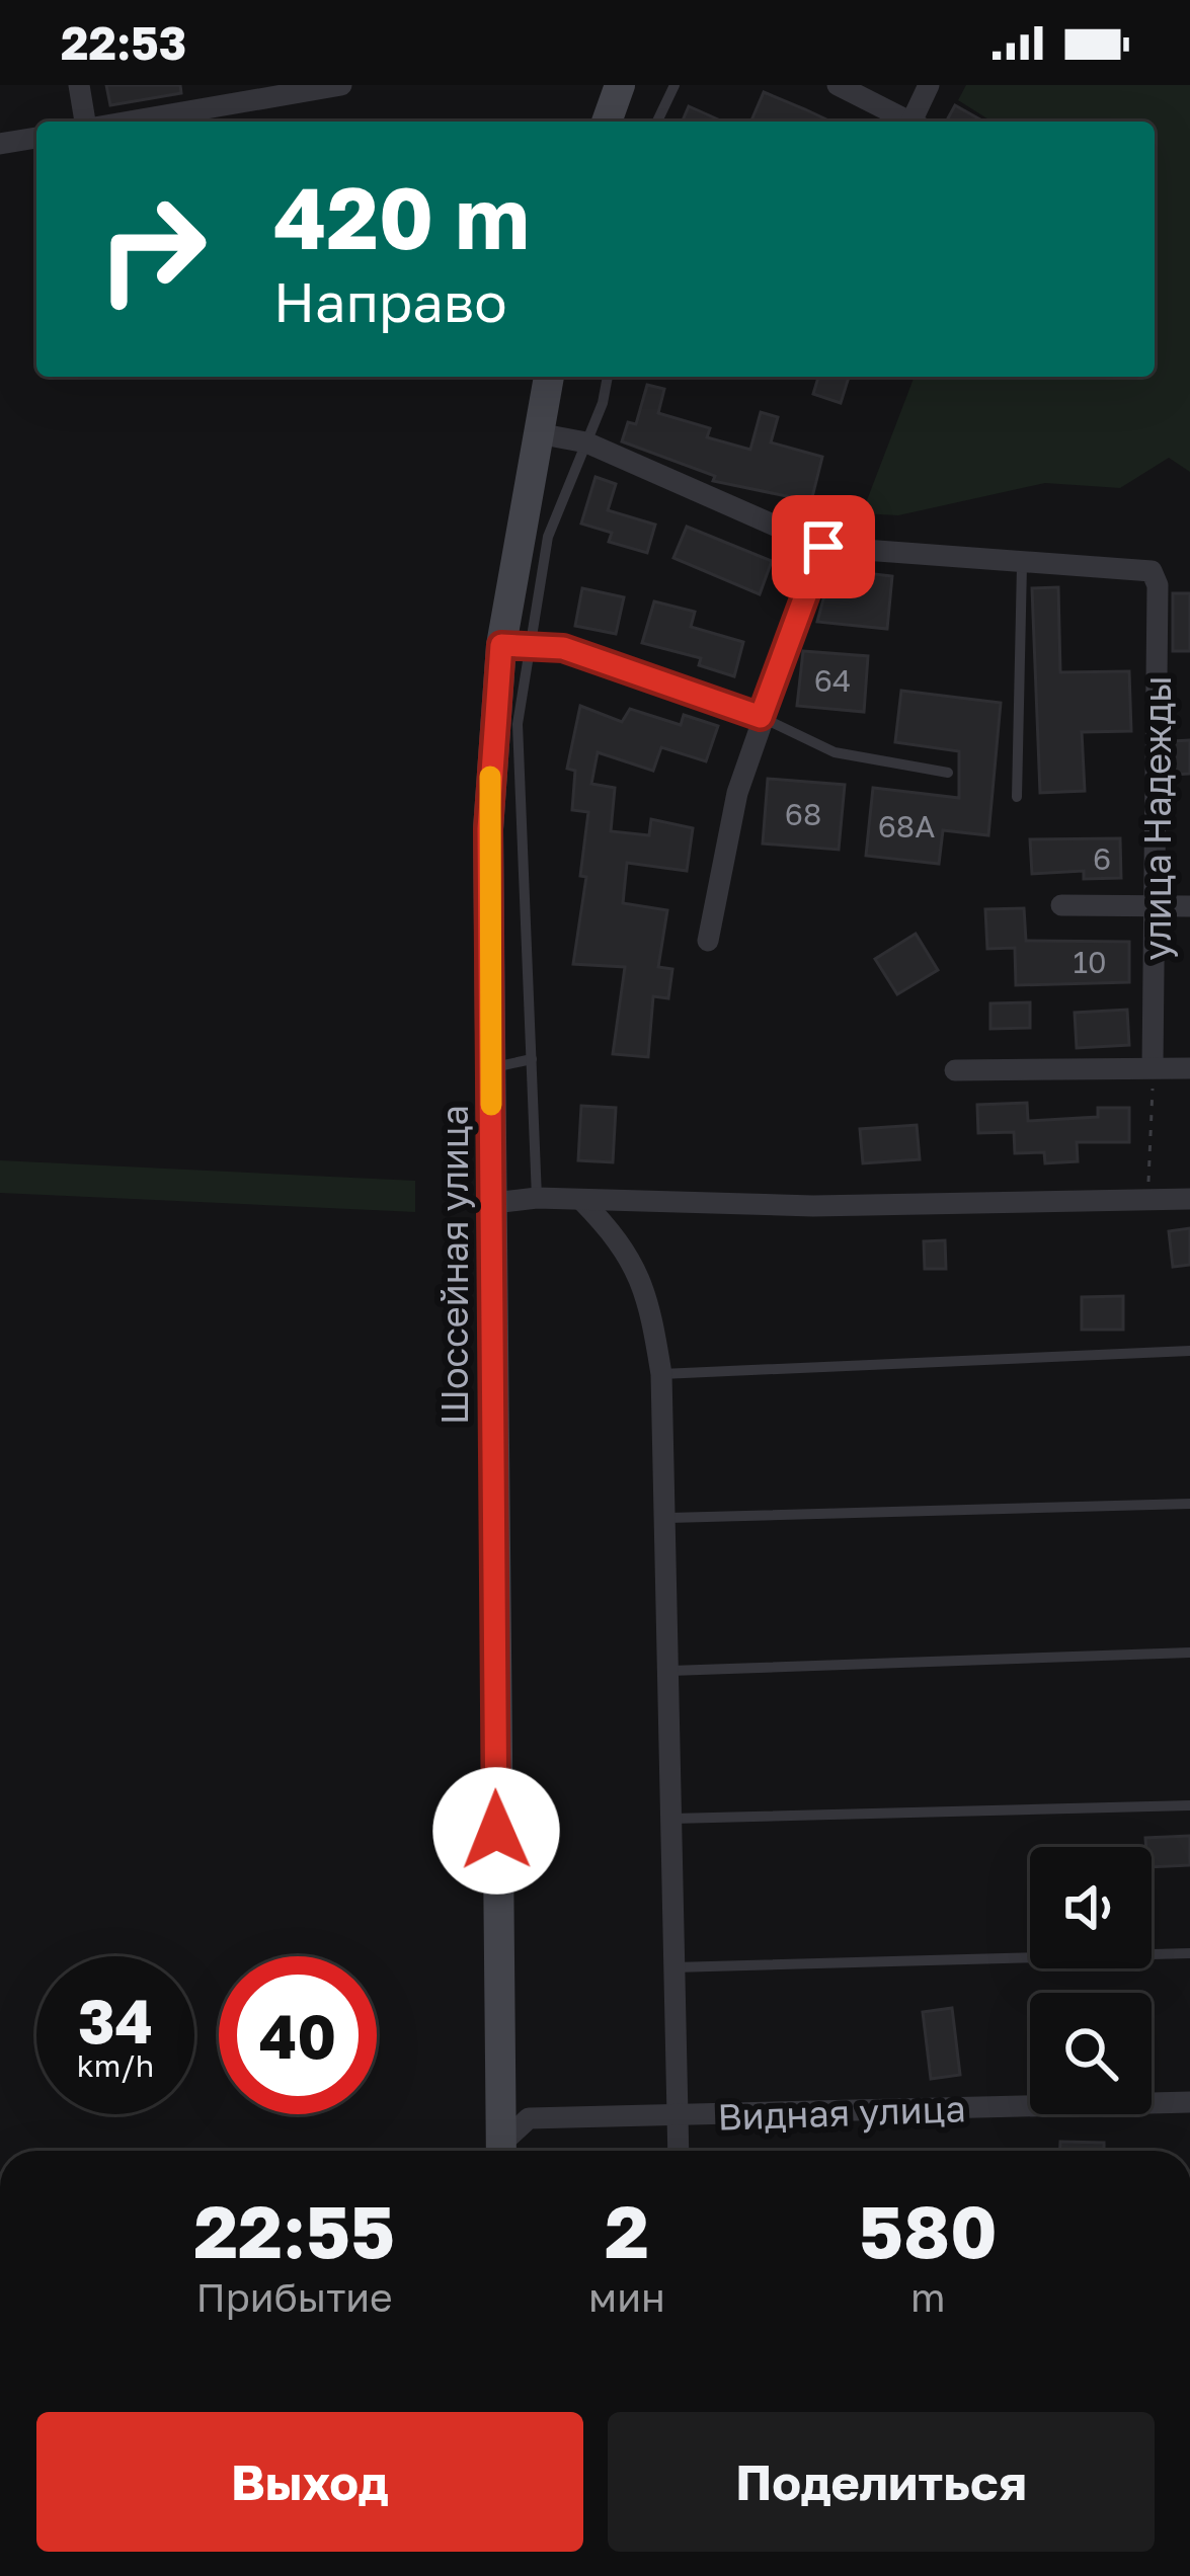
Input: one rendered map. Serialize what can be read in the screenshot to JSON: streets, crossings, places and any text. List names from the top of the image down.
{
  "streets": {
    "street": ["улица Надежды", "Шоссейная улица", "Видная улица"]
  },
  "house_numbers": [
    "64",
    "68",
    "68А",
    "6",
    "10"
  ],
  "page": {
    "status": "22:53",
    "turn": ["420 m", "Направо"],
    "speed": "34 km/h",
    "limit": "40",
    "eta": [
      "22:55",
      "Прибытие",
      "2",
      "мин",
      "580",
      "m"
    ],
    "buttons": ["Выход", "Поделиться"]
  }
}
